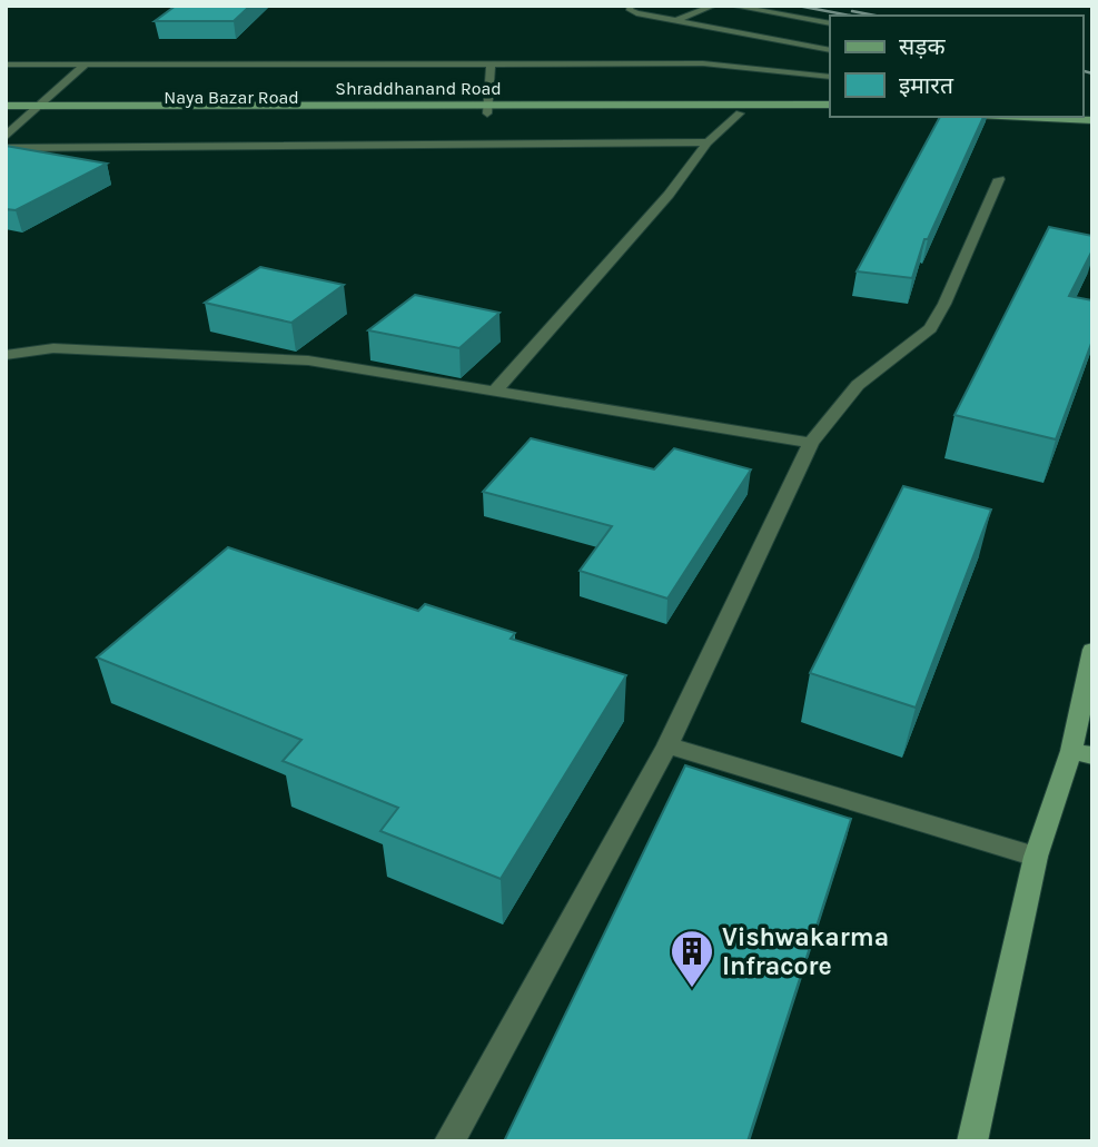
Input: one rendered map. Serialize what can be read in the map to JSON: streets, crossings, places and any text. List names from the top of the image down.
{
  "streets": {
    "street": ["Shraddhanand Road", "Naya Bazar Road"]
  },
  "crossings": [
    ["Shraddhanand Road", "Naya Bazar Road"]
  ],
  "places": {
    "building": ["Vishwakarma Infracore"]
  },
  "legend": ["सड़क", "इमारत"]
}
